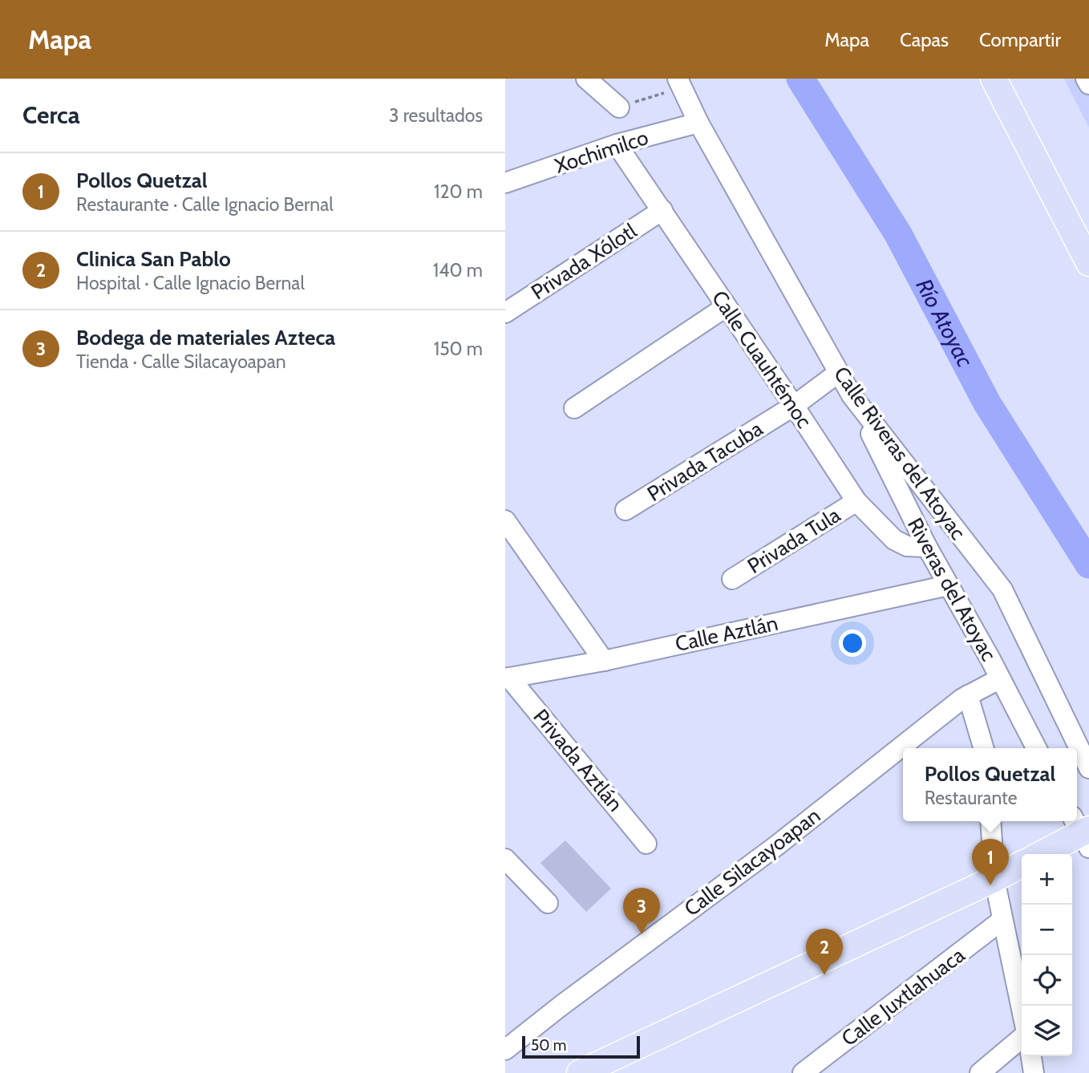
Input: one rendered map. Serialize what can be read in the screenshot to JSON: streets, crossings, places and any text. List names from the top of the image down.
{
  "streets": {
    "street": [
      "Xochimilco",
      "Privada Xólotl",
      "Calle Cuauhtémoc",
      "Calle Riveras del Atoyac",
      "Privada Tacuba",
      "Privada Tula",
      "Riveras del Atoyac",
      "Calle Aztlán",
      "Privada Aztlán",
      "Calle Silacayoapan",
      "Calle Juxtlahuaca"
    ]
  },
  "crossings": [
    ["Xochimilco", "Calle Cuauhtémoc"],
    ["Xochimilco", "Calle Riveras del Atoyac"],
    ["Privada Xólotl", "Calle Cuauhtémoc"],
    ["Calle Cuauhtémoc", "Privada Tacuba"],
    ["Calle Cuauhtémoc", "Privada Tula"],
    ["Calle Cuauhtémoc", "Riveras del Atoyac"],
    ["Calle Riveras del Atoyac", "Privada Tacuba"],
    ["Calle Riveras del Atoyac", "Riveras del Atoyac"],
    ["Riveras del Atoyac", "Calle Aztlán"],
    ["Riveras del Atoyac", "Calle Silacayoapan"],
    ["Calle Aztlán", "Privada Aztlán"]
  ],
  "water": ["Río Atoyac"],
  "scale_bar": "50 m",
  "page": {
    "header": "Mapa",
    "nav": ["Mapa", "Capas", "Compartir"],
    "heading": ["Cerca", "3 resultados"],
    "list": [
      {
        "mark": "1",
        "name": "Pollos Quetzal",
        "note": "Restaurante · Calle Ignacio Bernal",
        "value": "120 m"
      },
      {
        "mark": "2",
        "name": "Clinica San Pablo",
        "note": "Hospital · Calle Ignacio Bernal",
        "value": "140 m"
      },
      {
        "mark": "3",
        "name": "Bodega de materiales Azteca",
        "note": "Tienda · Calle Silacayoapan",
        "value": "150 m"
      }
    ],
    "popup": ["Pollos Quetzal", "Restaurante"],
    "pins": ["1", "3", "2"],
    "map_buttons": ["+", "−"],
    "scale": "50 m"
  }
}
